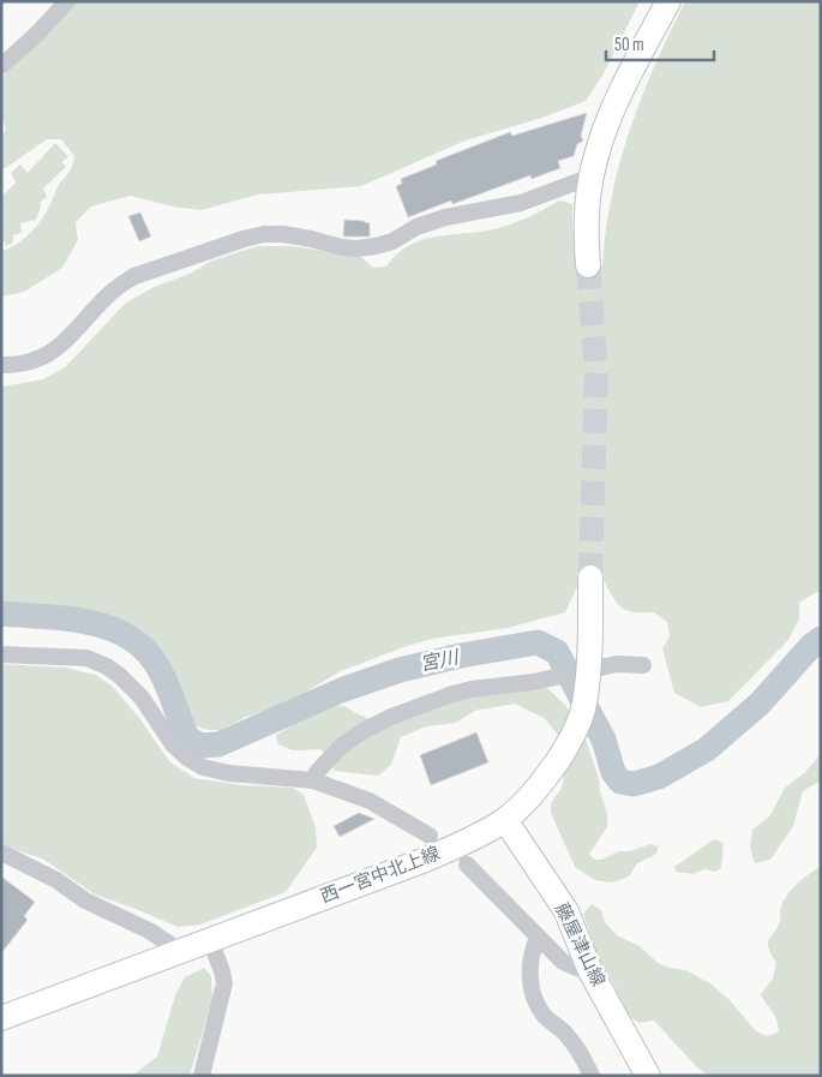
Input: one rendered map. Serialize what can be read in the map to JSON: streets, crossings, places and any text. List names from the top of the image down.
{
  "streets": {
    "main road": ["西一宮中北上線", "藤屋津山線"]
  },
  "crossings": [
    ["西一宮中北上線", "藤屋津山線"]
  ],
  "water": ["宮川"],
  "scale_bar": "50 m"
}
